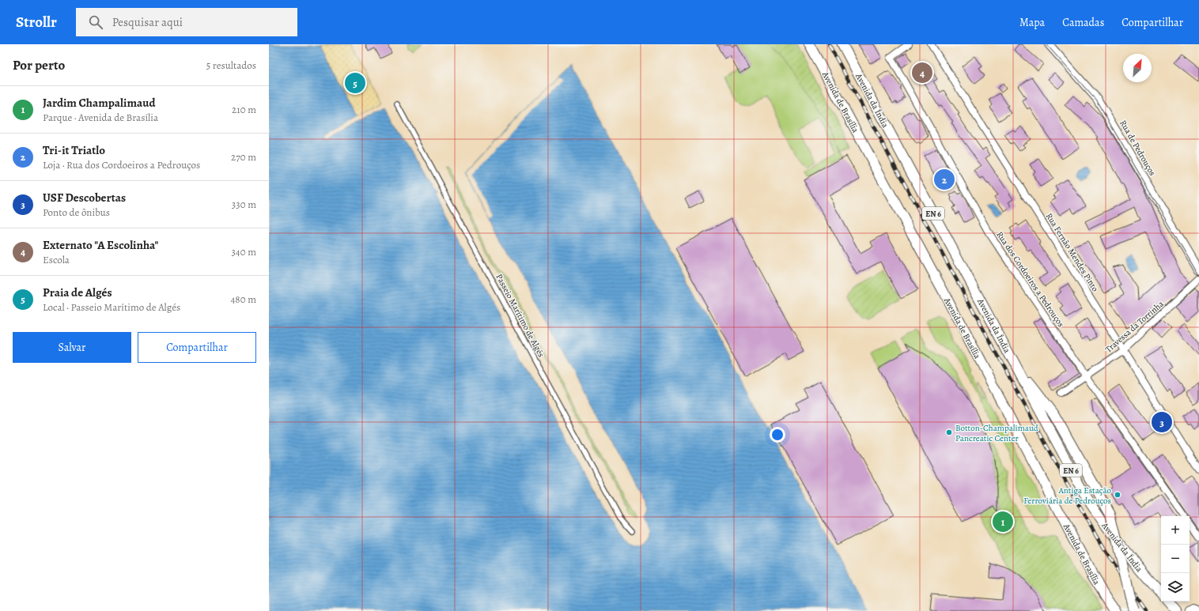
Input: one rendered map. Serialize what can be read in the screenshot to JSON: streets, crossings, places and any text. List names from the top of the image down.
{
  "streets": {
    "main road": ["Avenida da Índia", "Avenida de Brasília", "EN 6"],
    "street": [
      "Rua de Pedrouços",
      "Rua Fernão Mendes Pinto",
      "Rua dos Cordoeiros a Pedrouços",
      "Passeio Marítimo de Algés",
      "Travessa da Torrinha"
    ]
  },
  "crossings": [
    ["Rua Fernão Mendes Pinto", "Travessa da Torrinha"],
    ["Rua dos Cordoeiros a Pedrouços", "Travessa da Torrinha"]
  ],
  "places": ["Botton-Champalimaud Pancreatic Center", "Antiga Estação Ferroviária de Pedrouços"],
  "north": "top right",
  "page": {
    "header": "Strollr",
    "search": "Pesquisar aqui",
    "nav": ["Mapa", "Camadas", "Compartilhar"],
    "heading": ["Por perto", "5 resultados"],
    "pins": [
      "4",
      "5",
      "2",
      "3",
      "1"
    ],
    "list": [
      {
        "mark": "1",
        "name": "Jardim Champalimaud",
        "note": "Parque · Avenida de Brasília",
        "value": "210 m"
      },
      {
        "mark": "2",
        "name": "Tri-it Triatlo",
        "note": "Loja · Rua dos Cordoeiros a Pedrouços",
        "value": "270 m"
      },
      {
        "mark": "3",
        "name": "USF Descobertas",
        "note": "Ponto de ônibus",
        "value": "330 m"
      },
      {
        "mark": "4",
        "name": "Externato \"A Escolinha\"",
        "note": "Escola",
        "value": "340 m"
      },
      {
        "mark": "5",
        "name": "Praia de Algés",
        "note": "Local · Passeio Marítimo de Algés",
        "value": "480 m"
      }
    ],
    "buttons": ["Salvar", "Compartilhar"],
    "map_buttons": ["+", "−"]
  }
}
